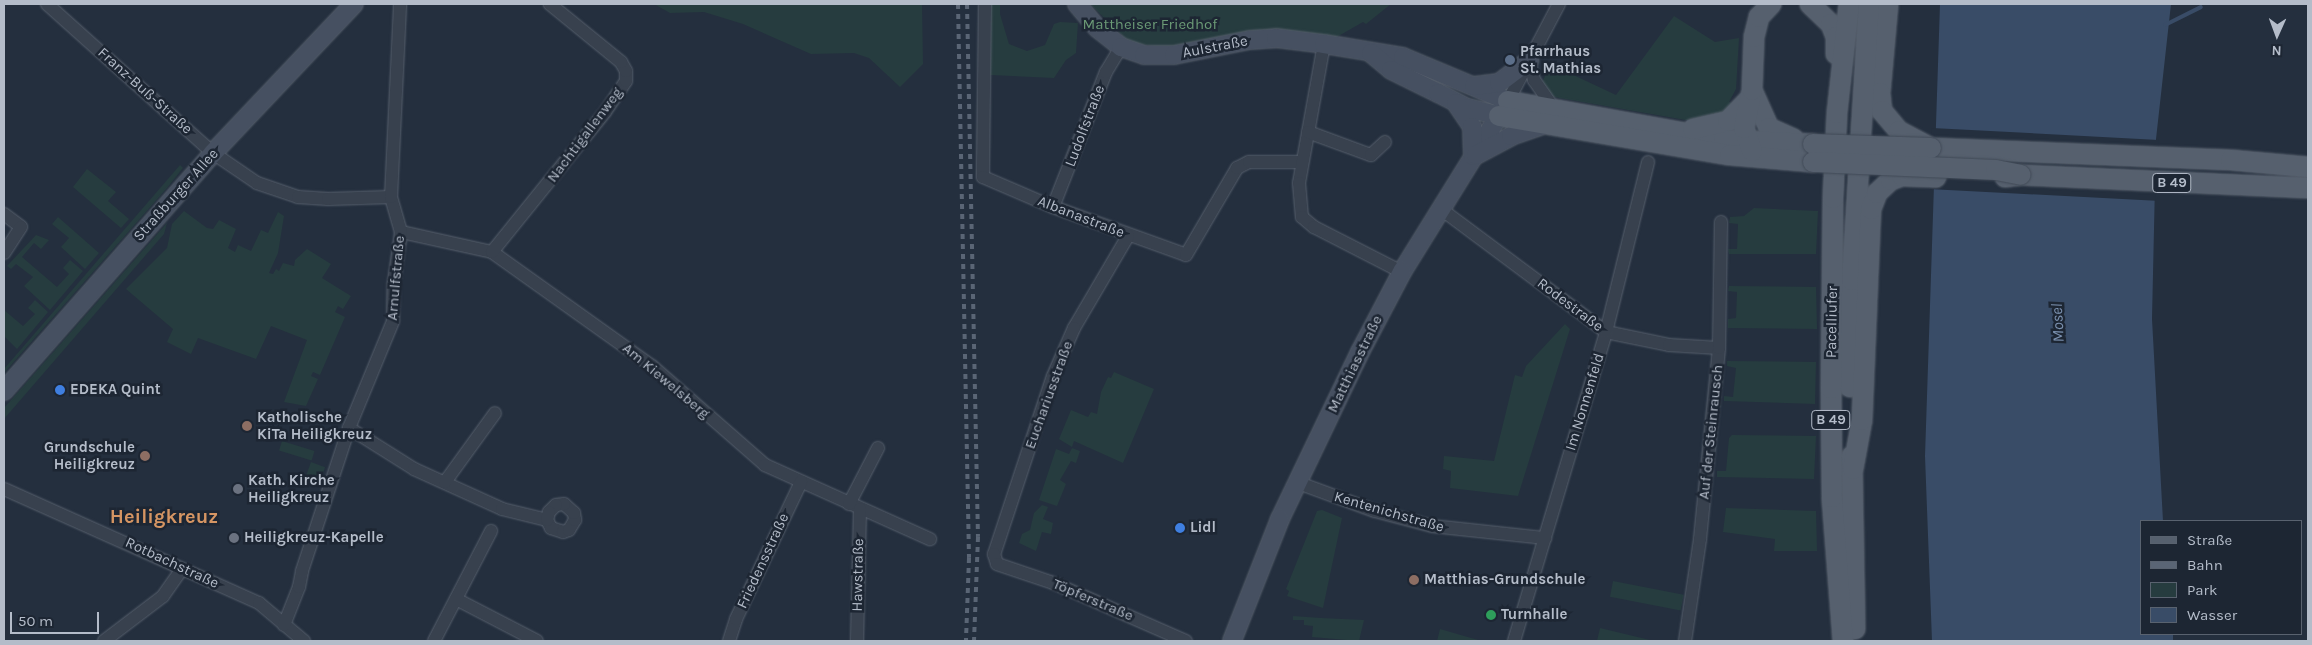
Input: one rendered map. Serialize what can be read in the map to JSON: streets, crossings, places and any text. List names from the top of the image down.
{
  "streets": {
    "main road": ["B 49", "Pacelliufer"],
    "street": [
      "Aulstraße",
      "Franz-Buß-Straße",
      "Ludolfstraße",
      "Nachtigallenweg",
      "Straßburger Allee",
      "Albanastraße",
      "Arnulfstraße",
      "Rodestraße",
      "Matthiasstraße",
      "Am Kiewelsberg",
      "Euchariusstraße",
      "Im Nonnenfeld",
      "Auf der Steinrausch",
      "Kentenichstraße",
      "Friedensstraße",
      "Rotbachstraße",
      "Hawstraße",
      "Töpferstraße"
    ]
  },
  "crossings": [
    ["Aulstraße", "Ludolfstraße"],
    ["Aulstraße", "Matthiasstraße"],
    ["Franz-Buß-Straße", "Straßburger Allee"],
    ["Franz-Buß-Straße", "Arnulfstraße"],
    ["Ludolfstraße", "Albanastraße"],
    ["Nachtigallenweg", "Am Kiewelsberg"],
    ["Albanastraße", "Euchariusstraße"],
    ["Arnulfstraße", "Am Kiewelsberg"],
    ["Arnulfstraße", "Rotbachstraße"],
    ["Rodestraße", "Matthiasstraße"],
    ["Rodestraße", "Im Nonnenfeld"],
    ["Rodestraße", "Auf der Steinrausch"],
    ["Matthiasstraße", "Kentenichstraße"],
    ["Am Kiewelsberg", "Friedensstraße"],
    ["Am Kiewelsberg", "Hawstraße"],
    ["Euchariusstraße", "Töpferstraße"],
    ["Im Nonnenfeld", "Kentenichstraße"]
  ],
  "districts": ["Heiligkreuz"],
  "water": ["Mosel"],
  "parks": ["Mattheiser Friedhof"],
  "places": [
    "Pfarrhaus St. Mathias",
    "EDEKA Quint",
    "Katholische KiTa Heiligkreuz",
    "Grundschule Heiligkreuz",
    "Kath. Kirche Heiligkreuz",
    "Lidl",
    "Heiligkreuz-Kapelle",
    "Matthias-Grundschule",
    "Turnhalle"
  ],
  "legend": [
    "Straße",
    "Bahn",
    "Park",
    "Wasser"
  ],
  "scale_bar": "50 m",
  "north": "bottom"
}
